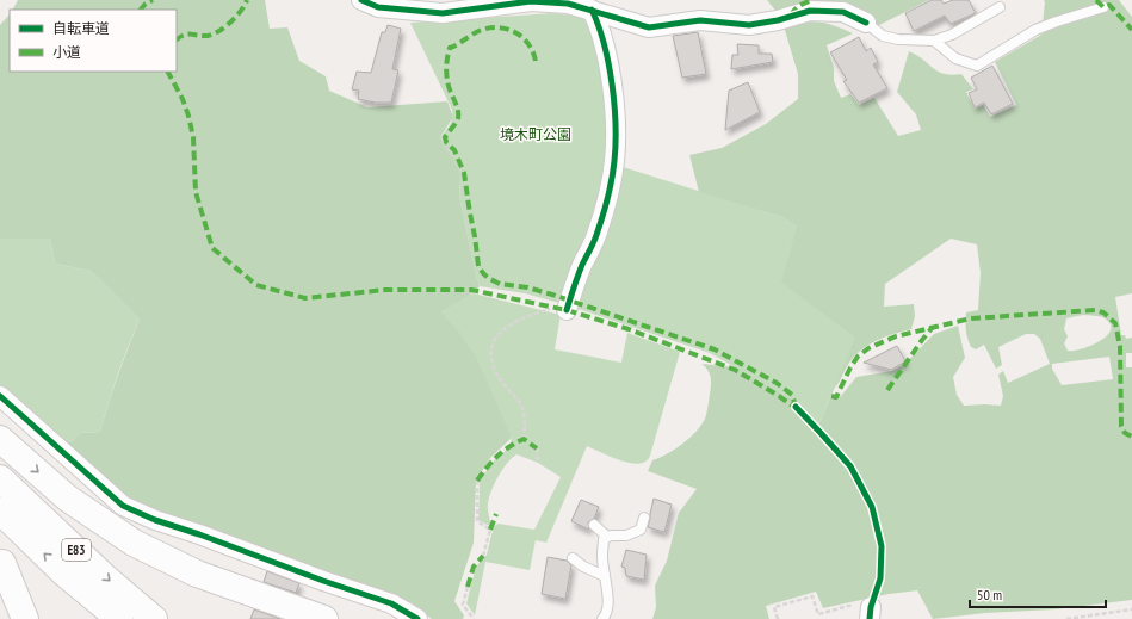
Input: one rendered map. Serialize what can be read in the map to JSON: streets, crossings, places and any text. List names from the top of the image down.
{
  "streets": {
    "highway": ["E83"]
  },
  "parks": ["境木町公園"],
  "legend": ["自転車道", "小道"],
  "scale_bar": "50 m"
}
